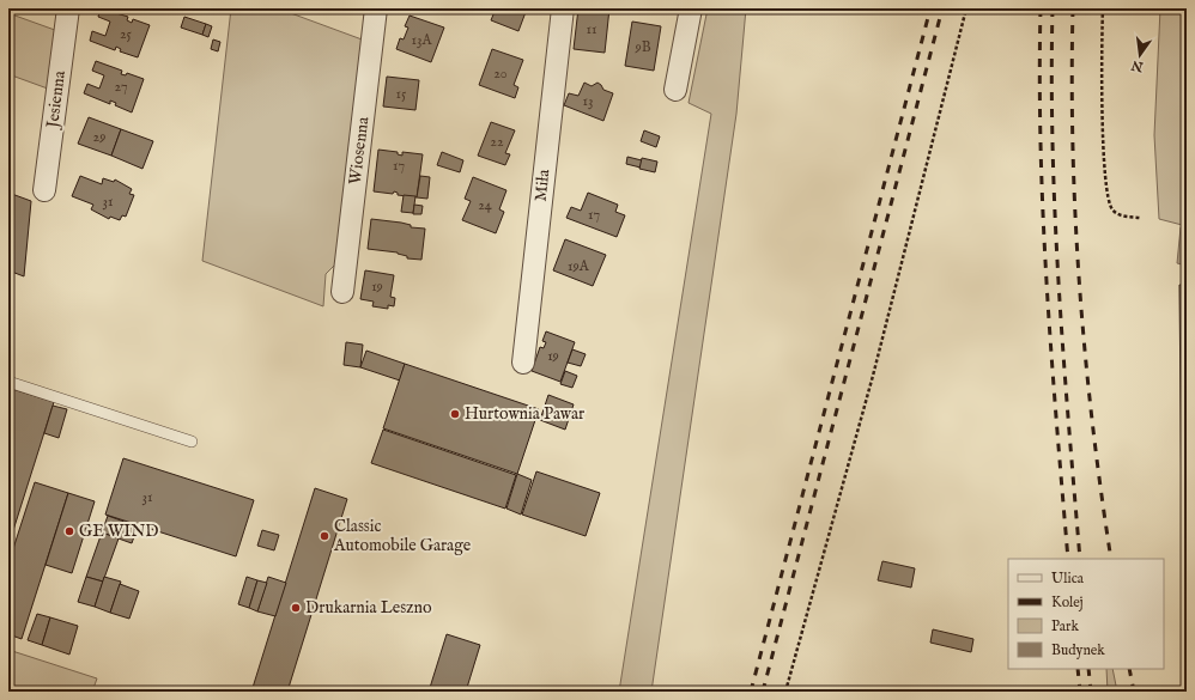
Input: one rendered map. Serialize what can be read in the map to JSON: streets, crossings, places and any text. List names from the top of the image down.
{
  "streets": {
    "street": ["Jesienna", "Wiosenna", "Miła"]
  },
  "places": [
    "Hurtownia Pawar",
    "GE WIND",
    "Classic Automobile Garage",
    "Drukarnia Leszno"
  ],
  "house_numbers": [
    "11",
    "25",
    "13A",
    "9B",
    "20",
    "27",
    "15",
    "13",
    "29",
    "22",
    "17",
    "31",
    "24",
    "17",
    "19A",
    "19",
    "19",
    "31"
  ],
  "legend": [
    "Ulica",
    "Kolej",
    "Park",
    "Budynek"
  ],
  "north": "bottom"
}
